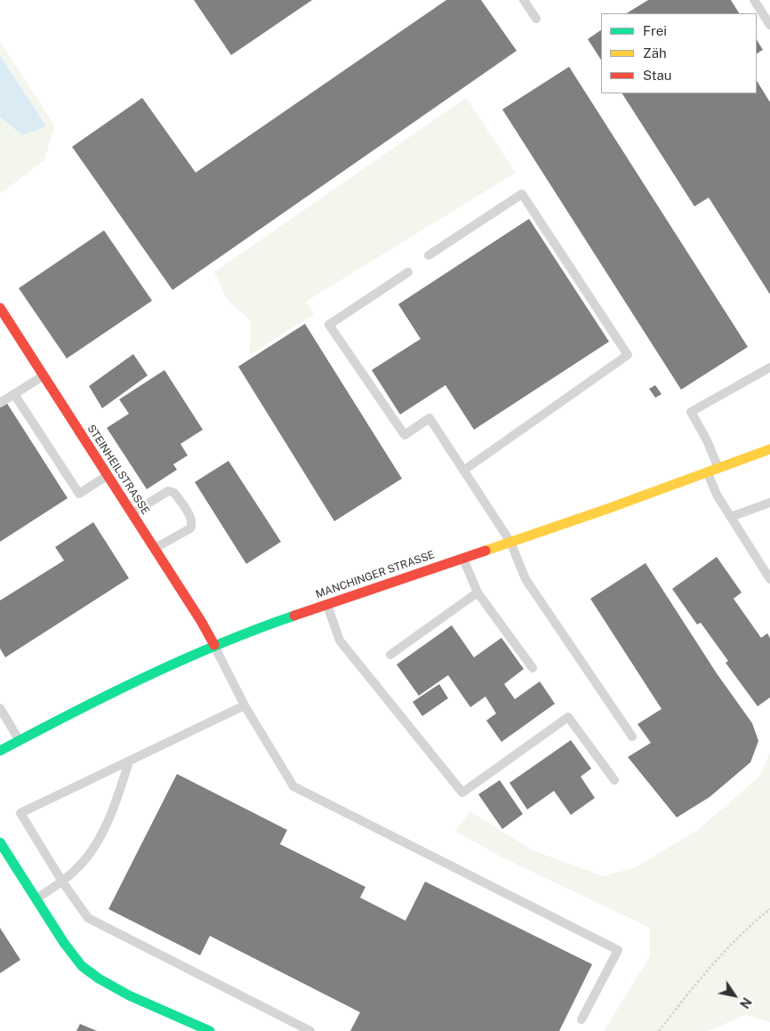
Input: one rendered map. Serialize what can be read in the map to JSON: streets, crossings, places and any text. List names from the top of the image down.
{
  "streets": {
    "main road": ["STEINHEILSTRASSE", "MANCHINGER STRASSE"]
  },
  "crossings": [
    ["STEINHEILSTRASSE", "MANCHINGER STRASSE"]
  ],
  "legend": ["Frei", "Zäh", "Stau"],
  "north": "bottom right"
}
